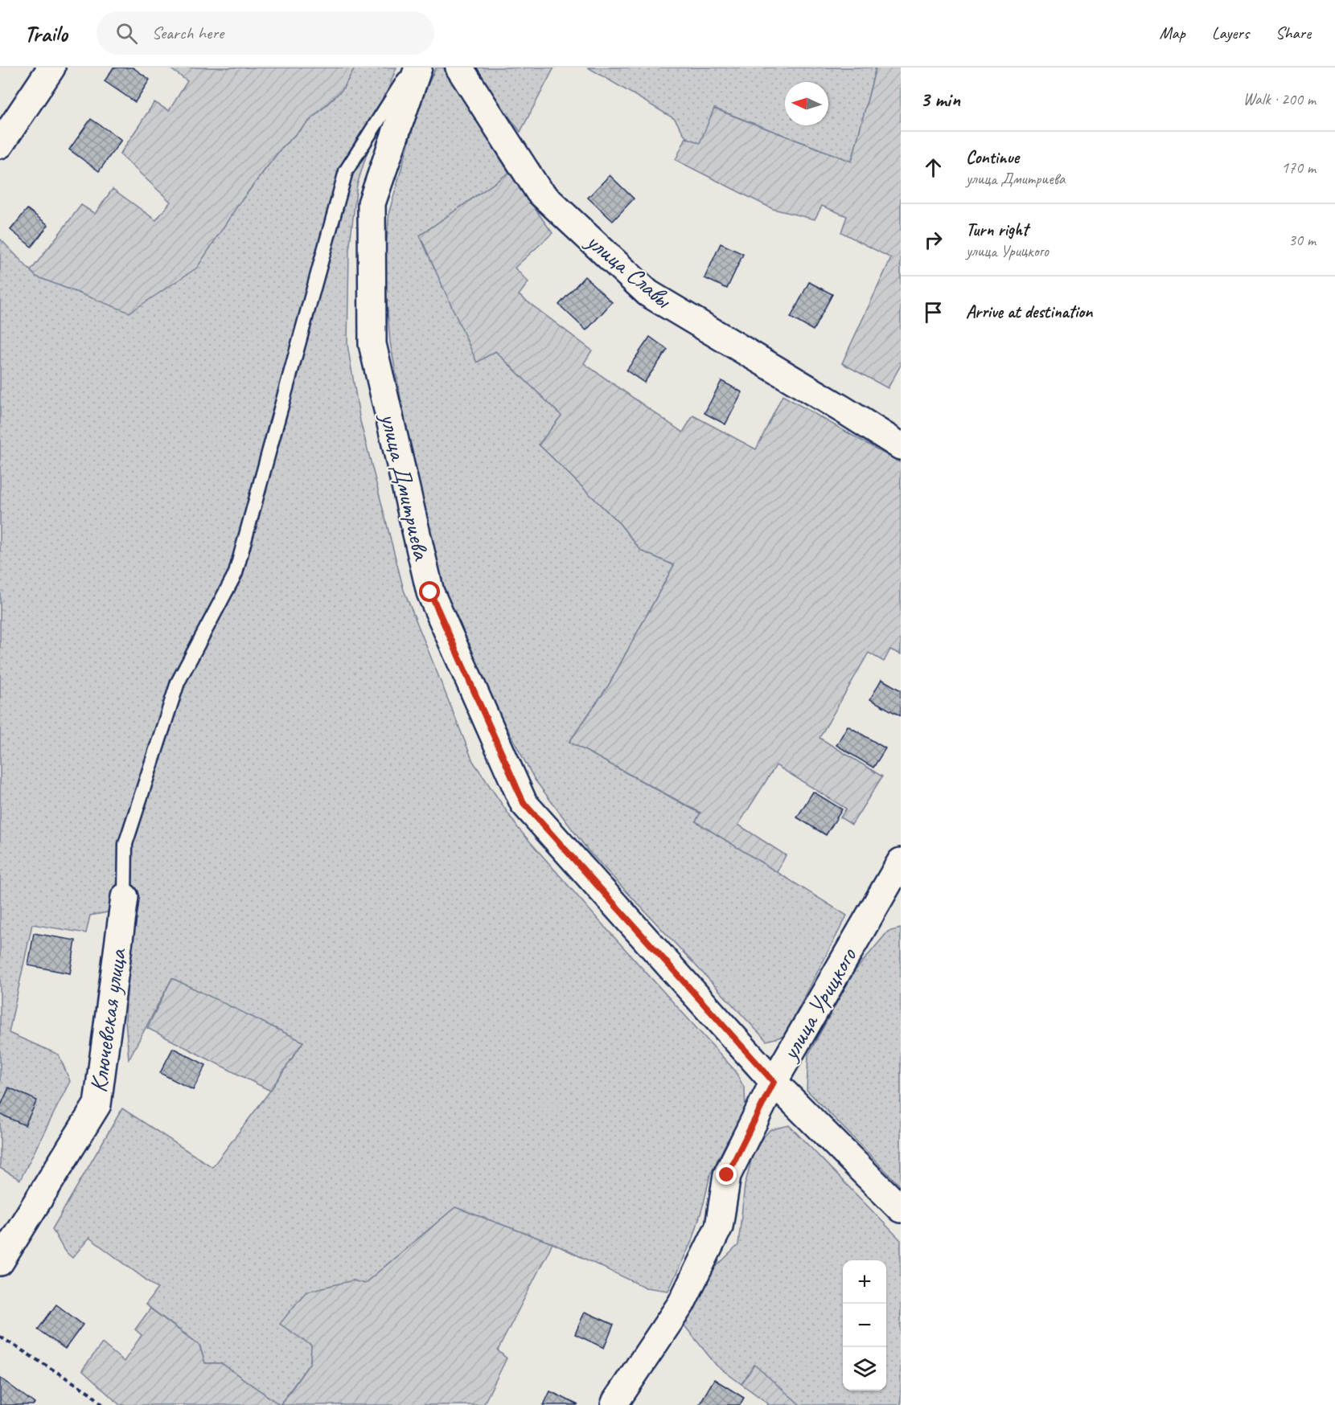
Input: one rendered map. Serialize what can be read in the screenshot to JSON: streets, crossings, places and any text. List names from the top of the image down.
{
  "streets": {
    "street": [
      "улица Славы",
      "улица Дмитриева",
      "улица Урицкого",
      "Ключевская улица"
    ]
  },
  "crossings": [
    ["улица Дмитриева", "улица Урицкого"]
  ],
  "north": "left",
  "page": {
    "header": "Trailo",
    "search": "Search here",
    "nav": ["Map", "Layers", "Share"],
    "heading": ["3 min", "Walk · 200 m"],
    "list": [
      ["Continue", "улица Дмитриева", "170 m"],
      ["Turn right", "улица Урицкого", "30 m"],
      "Arrive at destination"
    ],
    "map_buttons": ["+", "−"]
  }
}
